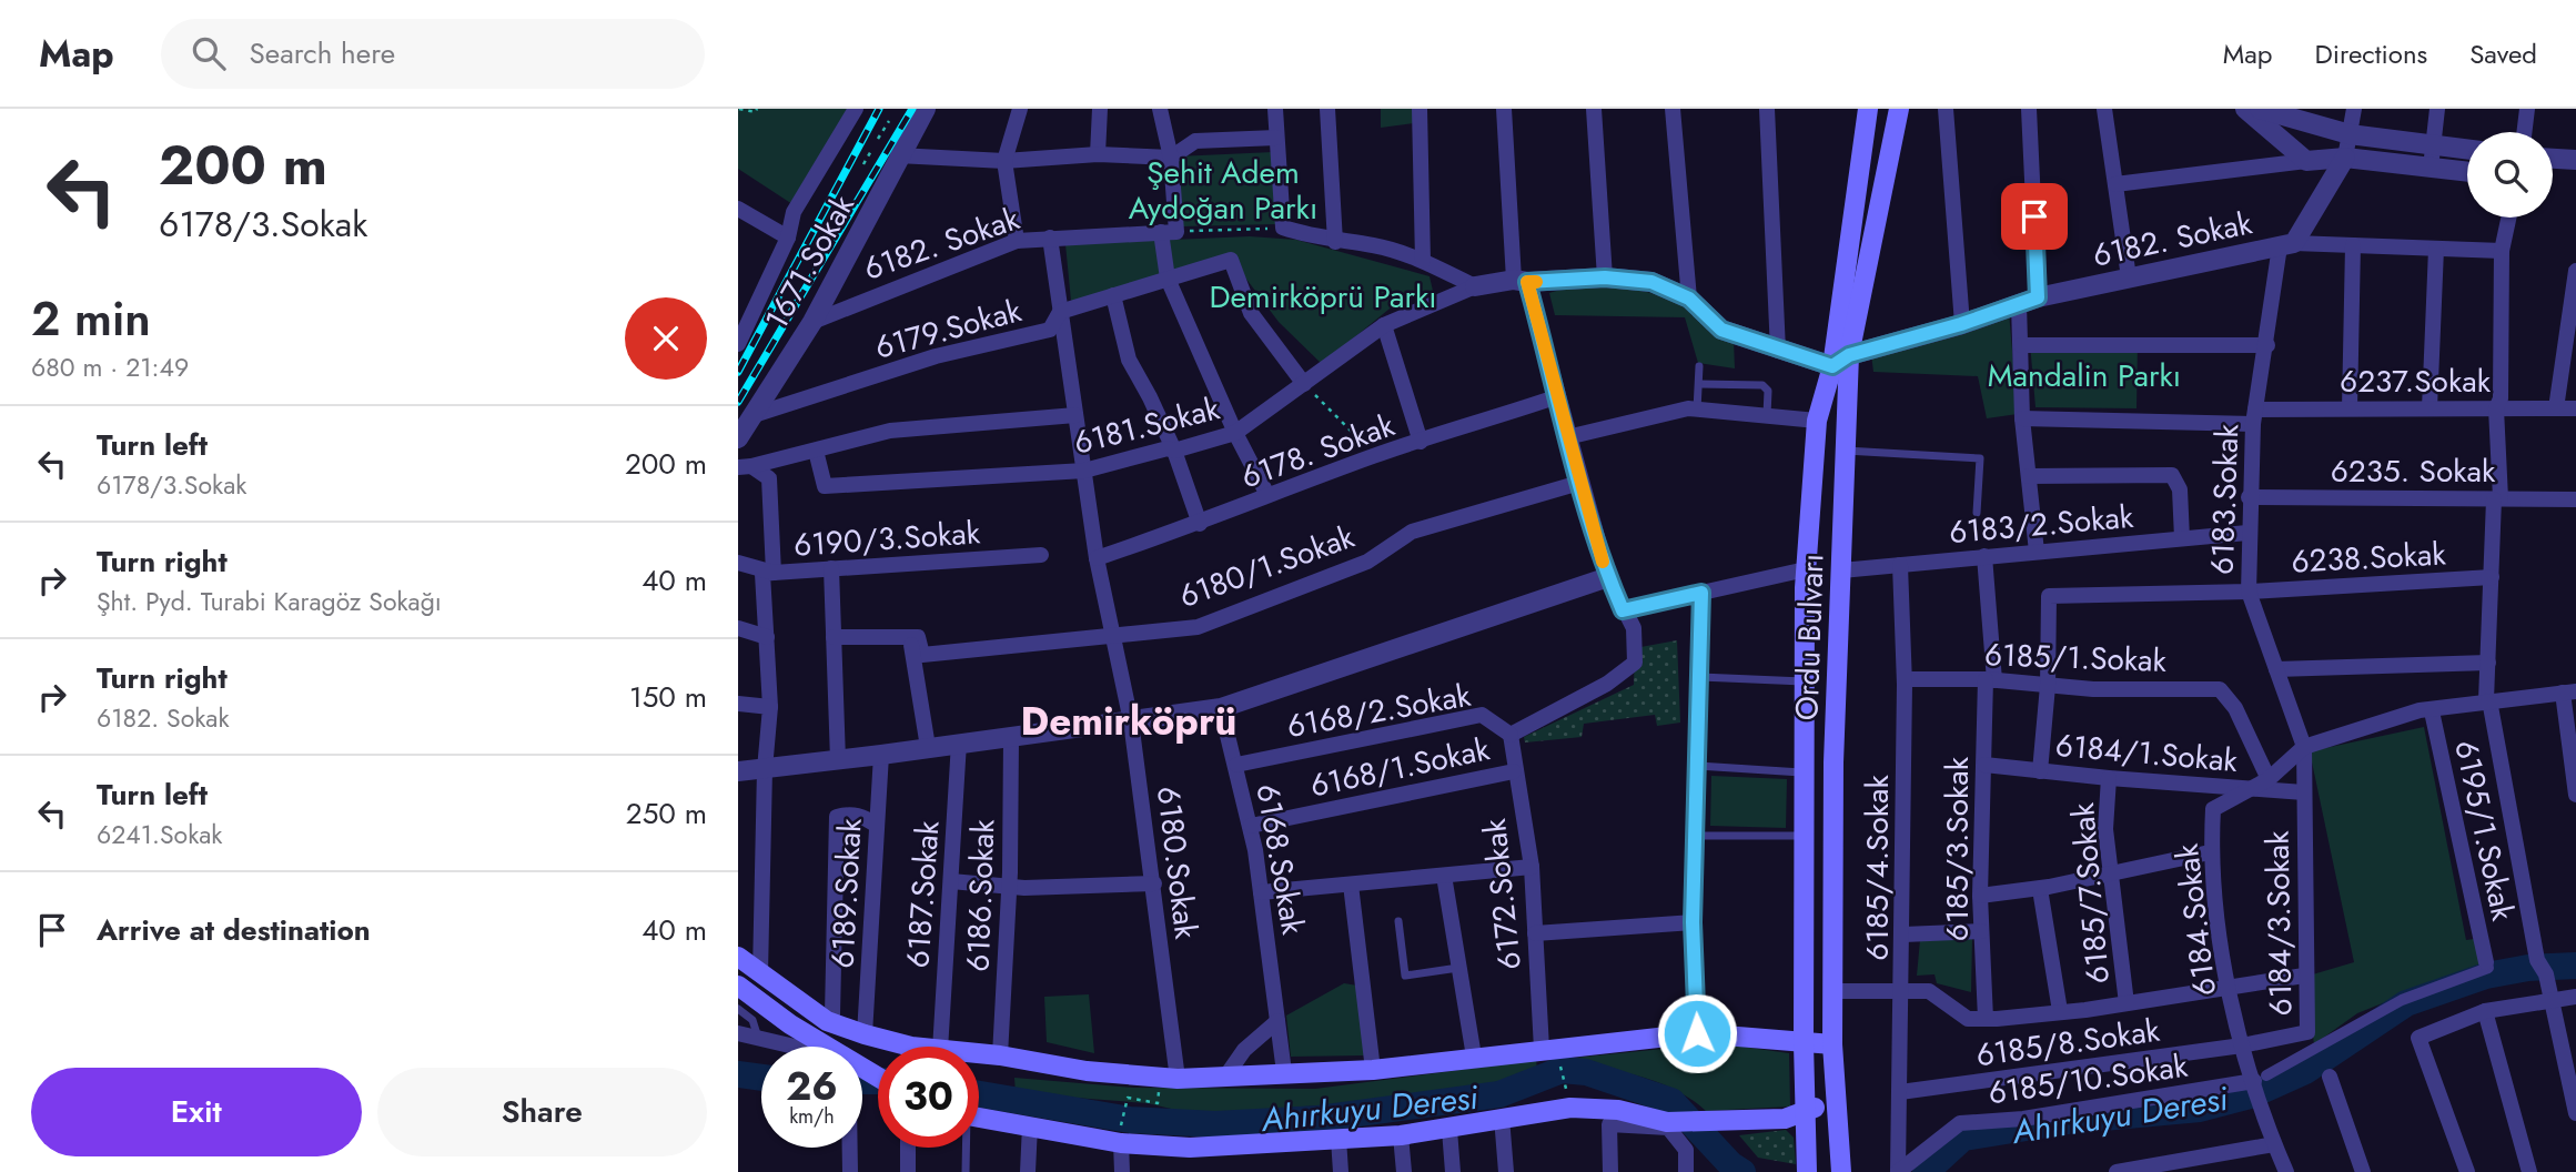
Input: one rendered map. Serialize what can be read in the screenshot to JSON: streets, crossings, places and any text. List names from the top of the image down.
{
  "streets": {
    "main road": ["Ordu Bulvarı"],
    "street": [
      "6182. Sokak",
      "1671.Sokak",
      "6179.Sokak",
      "6237.Sokak",
      "6181.Sokak",
      "6178. Sokak",
      "6235. Sokak",
      "6183.Sokak",
      "6183/2.Sokak",
      "6190/3.Sokak",
      "6238.Sokak",
      "6180/1.Sokak",
      "6185/1.Sokak",
      "6168/2.Sokak",
      "6184/1.Sokak",
      "6168/1.Sokak",
      "6195/1.Sokak",
      "6185/3.Sokak",
      "6168.Sokak",
      "6180.Sokak",
      "6185/4.Sokak",
      "6189.Sokak",
      "6185/7.Sokak",
      "6187.Sokak",
      "6172.Sokak",
      "6186.Sokak",
      "6184.Sokak",
      "6184/3.Sokak",
      "6185/8.Sokak",
      "6185/10.Sokak"
    ]
  },
  "crossings": [
    ["6182. Sokak", "1671.Sokak"],
    ["6182. Sokak", "6183.Sokak"],
    ["6182. Sokak", "Ordu Bulvarı"],
    ["6182. Sokak", "6180.Sokak"],
    ["1671.Sokak", "6179.Sokak"],
    ["6179.Sokak", "6181.Sokak"],
    ["6179.Sokak", "6180.Sokak"],
    ["6237.Sokak", "6183.Sokak"],
    ["6181.Sokak", "6180.Sokak"],
    ["6178. Sokak", "6180.Sokak"],
    ["6235. Sokak", "6183.Sokak"],
    ["6183.Sokak", "6183/2.Sokak"],
    ["6183.Sokak", "6238.Sokak"],
    ["6183.Sokak", "6184.Sokak"],
    ["6183.Sokak", "6184/3.Sokak"],
    ["6183/2.Sokak", "Ordu Bulvarı"],
    ["6183/2.Sokak", "6185/3.Sokak"],
    ["6183/2.Sokak", "6185/4.Sokak"],
    ["6238.Sokak", "6185/1.Sokak"],
    ["6180/1.Sokak", "6180.Sokak"],
    ["6185/1.Sokak", "6185/3.Sokak"],
    ["6185/1.Sokak", "6185/4.Sokak"],
    ["6185/1.Sokak", "6184.Sokak"],
    ["6168/2.Sokak", "6168.Sokak"],
    ["6168/2.Sokak", "6172.Sokak"],
    ["6184/1.Sokak", "6185/3.Sokak"],
    ["6184/1.Sokak", "6185/7.Sokak"],
    ["6184/1.Sokak", "6184.Sokak"],
    ["6184/1.Sokak", "6184/3.Sokak"],
    ["6168/1.Sokak", "6168.Sokak"],
    ["6168/1.Sokak", "6172.Sokak"],
    ["6195/1.Sokak", "6184.Sokak"],
    ["6185/4.Sokak", "6185/8.Sokak"],
    ["6185/4.Sokak", "6185/10.Sokak"],
    ["6184.Sokak", "6184/3.Sokak"],
    ["6184.Sokak", "6185/8.Sokak"],
    ["6184.Sokak", "6185/10.Sokak"],
    ["6184/3.Sokak", "6185/8.Sokak"]
  ],
  "districts": ["Demirköprü"],
  "water": ["Ahırkuyu Deresi"],
  "parks": ["Şehit Adem Aydoğan Parkı", "Demirköprü Parkı", "Mandalin Parkı"],
  "page": {
    "header": "Map",
    "search": "Search here",
    "nav": ["Map", "Directions", "Saved"],
    "turn": ["200 m", "6178/3.Sokak"],
    "heading": ["2 min", "680 m · 21:49"],
    "list": [
      {
        "name": "Turn left",
        "note": "6178/3.Sokak",
        "value": "200 m"
      },
      {
        "name": "Turn right",
        "note": "Şht. Pyd. Turabi Karagöz Sokağı",
        "value": "40 m"
      },
      {
        "name": "Turn right",
        "note": "6182. Sokak",
        "value": "150 m"
      },
      {
        "name": "Turn left",
        "note": "6241.Sokak",
        "value": "250 m"
      },
      {
        "name": "Arrive at destination",
        "value": "40 m"
      }
    ],
    "speed": "26 km/h",
    "limit": "30",
    "buttons": ["Exit", "Share"]
  }
}
